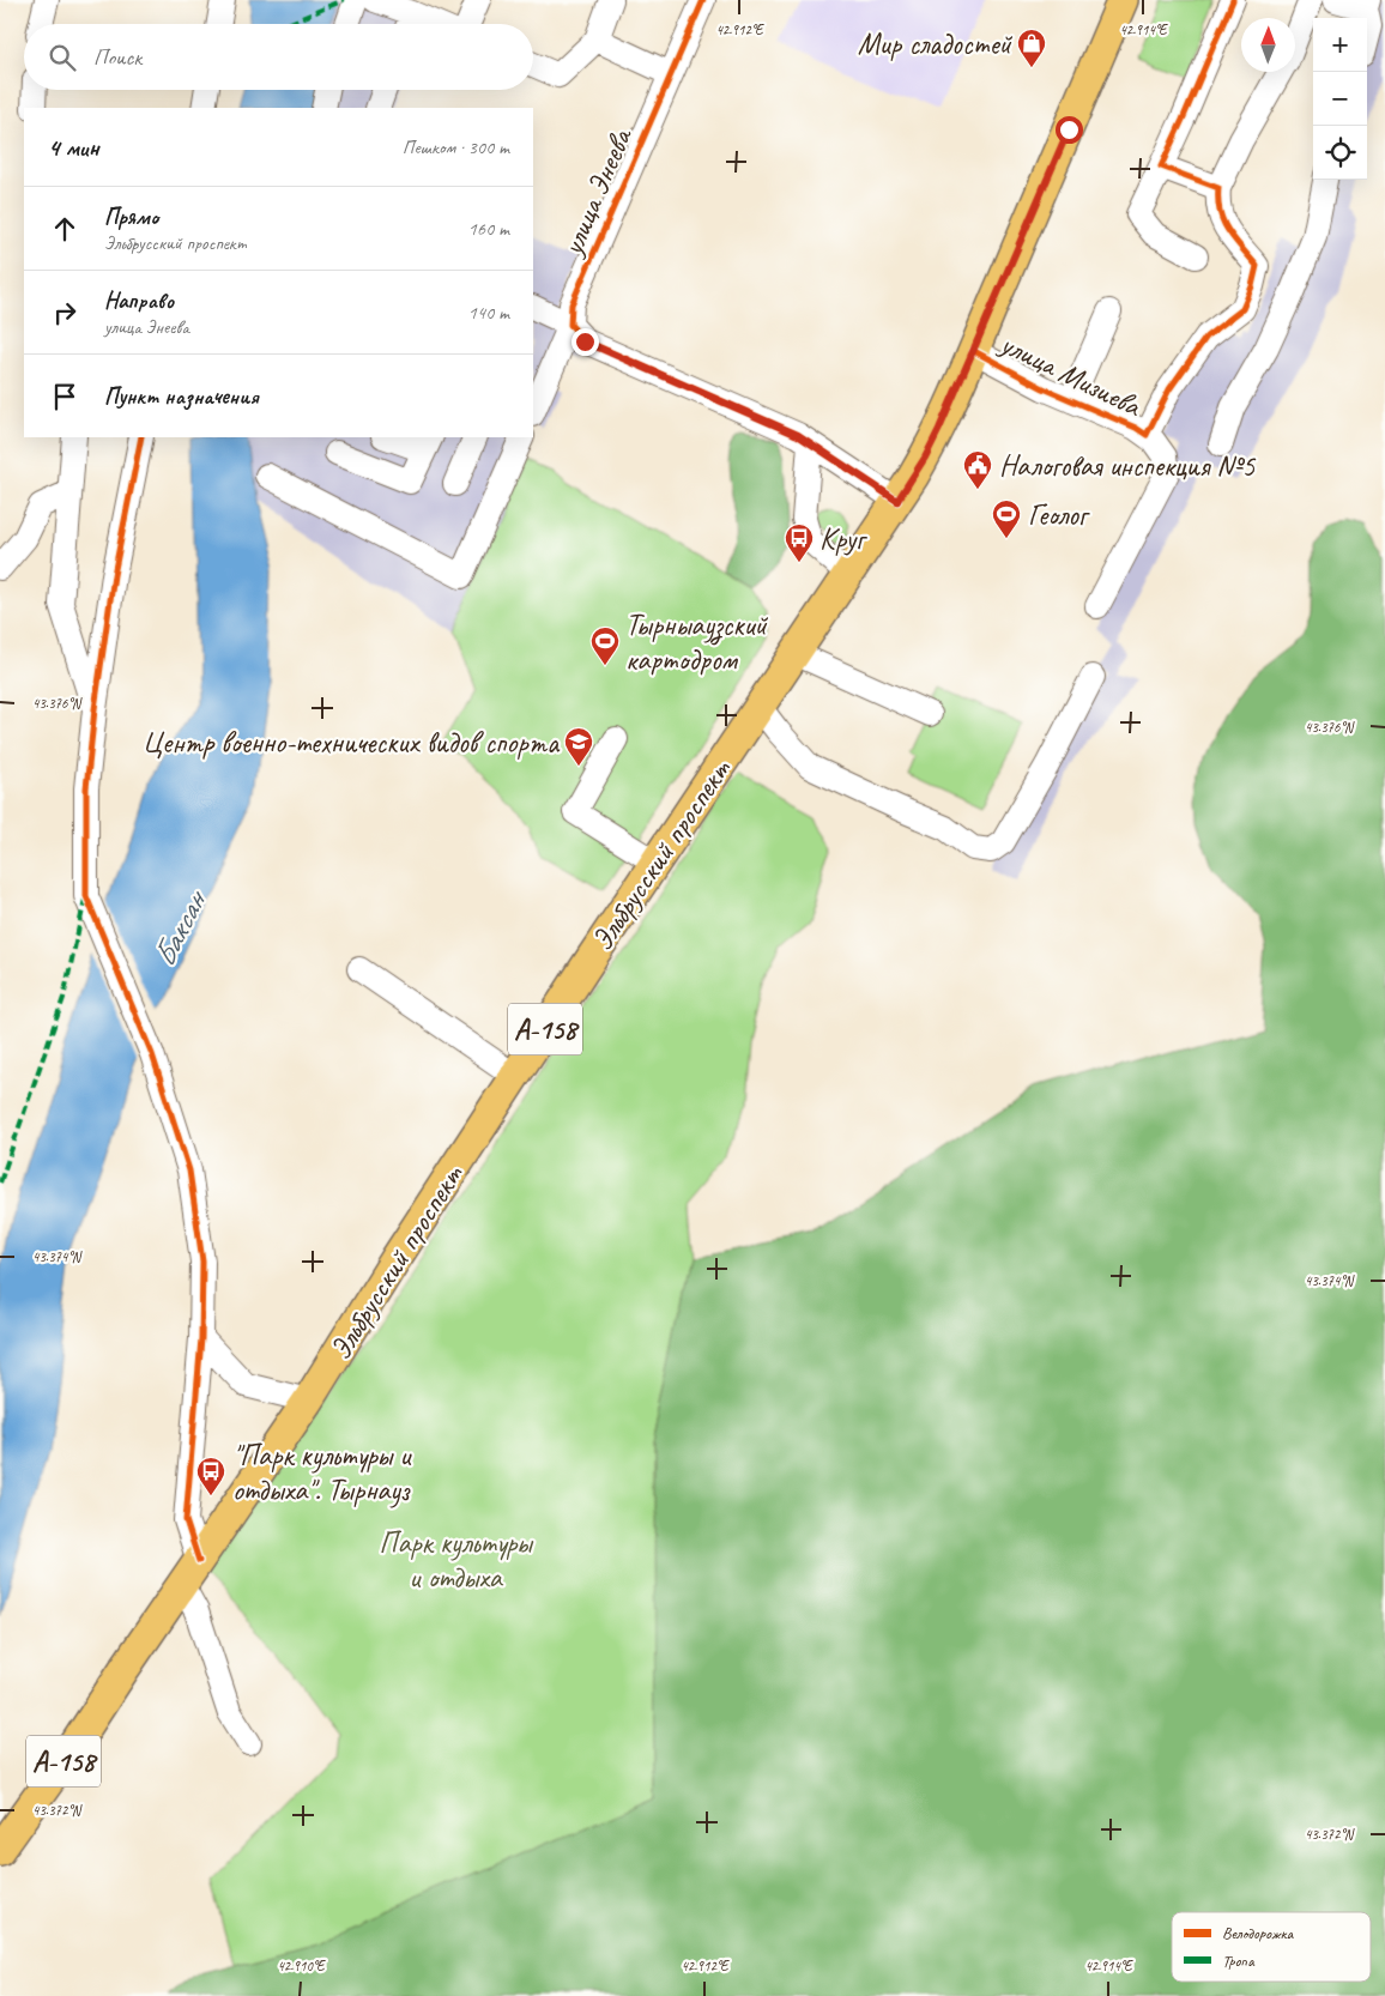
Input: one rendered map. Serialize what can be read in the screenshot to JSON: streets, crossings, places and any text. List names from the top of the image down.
{
  "streets": {
    "main road": ["Эльбрусский проспект", "А-158"],
    "street": ["улица Энеева", "улица Мизиева"]
  },
  "crossings": [
    ["улица Мизиева", "Эльбрусский проспект"]
  ],
  "water": ["Баксан"],
  "parks": ["Парк культуры и отдыха"],
  "places": {
    "shop": ["Мир сладостей"],
    "public building": ["Налоговая инспекция №5"],
    "sports": ["Геолог", "Тырныаузский картодром"],
    "bus stop": ["Круг", "\"Парк культуры и отдыха\". Тырнауз"],
    "school or university": ["Центр военно-технических видов спорта"]
  },
  "legend": ["Велодорожка", "Тропа"],
  "north": "top",
  "page": {
    "map_buttons": ["+", "−"],
    "search": "Поиск",
    "heading": ["4 мин", "Пешком · 300 m"],
    "list": [
      ["Прямо", "Эльбрусский проспект", "160 m"],
      ["Направо", "улица Энеева", "140 m"],
      "Пункт назначения"
    ]
  },
  "coordinates": [
    "42.912°E",
    "42.914°E",
    "43.376°N",
    "43.374°N",
    "43.372°N",
    "42.910°E"
  ]
}
